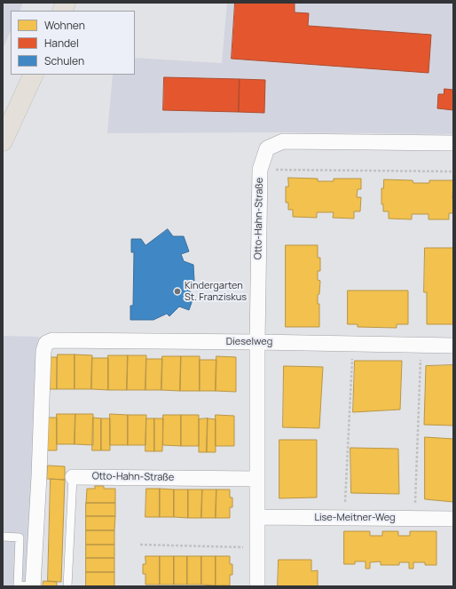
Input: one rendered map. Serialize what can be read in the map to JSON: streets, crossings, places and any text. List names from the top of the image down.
{
  "streets": {
    "street": ["Otto-Hahn-Straße", "Dieselweg", "Lise-Meitner-Weg"]
  },
  "crossings": [
    ["Otto-Hahn-Straße", "Dieselweg"],
    ["Otto-Hahn-Straße", "Lise-Meitner-Weg"]
  ],
  "places": ["Kindergarten St. Franziskus"],
  "legend": ["Wohnen", "Handel", "Schulen"]
}
